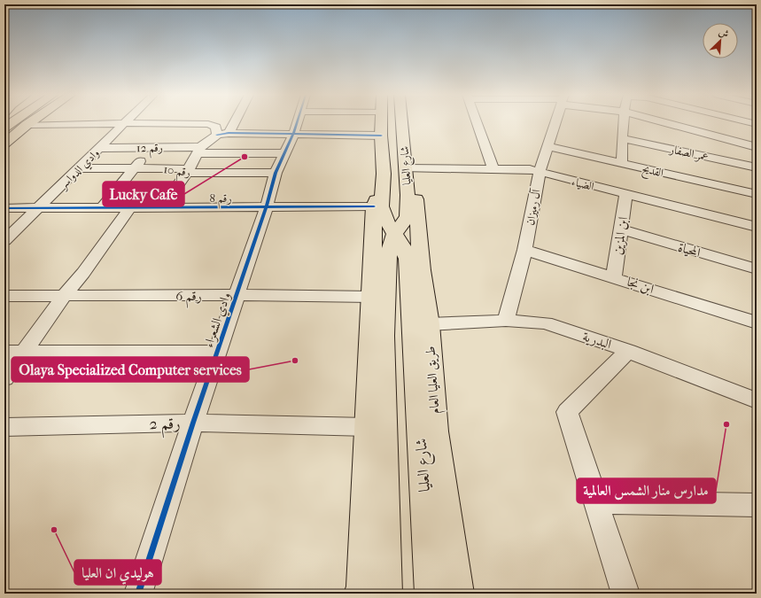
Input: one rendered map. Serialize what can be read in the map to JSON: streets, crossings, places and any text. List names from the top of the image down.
{
  "streets": {
    "main road": ["شارع العليا", "طريق العليا العام"],
    "street": [
      "رقم 12",
      "عمر الصفار",
      "وادي الدواسر",
      "رقم 10",
      "القديح",
      "الضياء",
      "رقم 8",
      "آل رميزان",
      "ابن المزين",
      "المحياة",
      "ابن نجا",
      "رقم 6",
      "وادي الشعراء",
      "البدرية",
      "رقم 2"
    ]
  },
  "crossings": [
    ["رقم 12", "وادي الدواسر"],
    ["رقم 12", "وادي الشعراء"],
    ["شارع العليا", "الضياء"],
    ["شارع العليا", "طريق العليا العام"],
    ["وادي الدواسر", "رقم 10"],
    ["وادي الدواسر", "رقم 8"],
    ["رقم 10", "وادي الشعراء"],
    ["القديح", "آل رميزان"],
    ["الضياء", "آل رميزان"],
    ["الضياء", "ابن المزين"],
    ["الضياء", "طريق العليا العام"],
    ["رقم 8", "وادي الشعراء"],
    ["آل رميزان", "ابن نجا"],
    ["آل رميزان", "البدرية"],
    ["ابن المزين", "المحياة"],
    ["ابن المزين", "ابن نجا"],
    ["رقم 6", "وادي الشعراء"],
    ["وادي الشعراء", "رقم 2"],
    ["البدرية", "طريق العليا العام"]
  ],
  "places": [
    "Lucky Cafe",
    "Olaya Specialized Computer services",
    "مدارس منار الشمس العالمية",
    "هوليدي ان العليا"
  ],
  "north": "top right"
}
